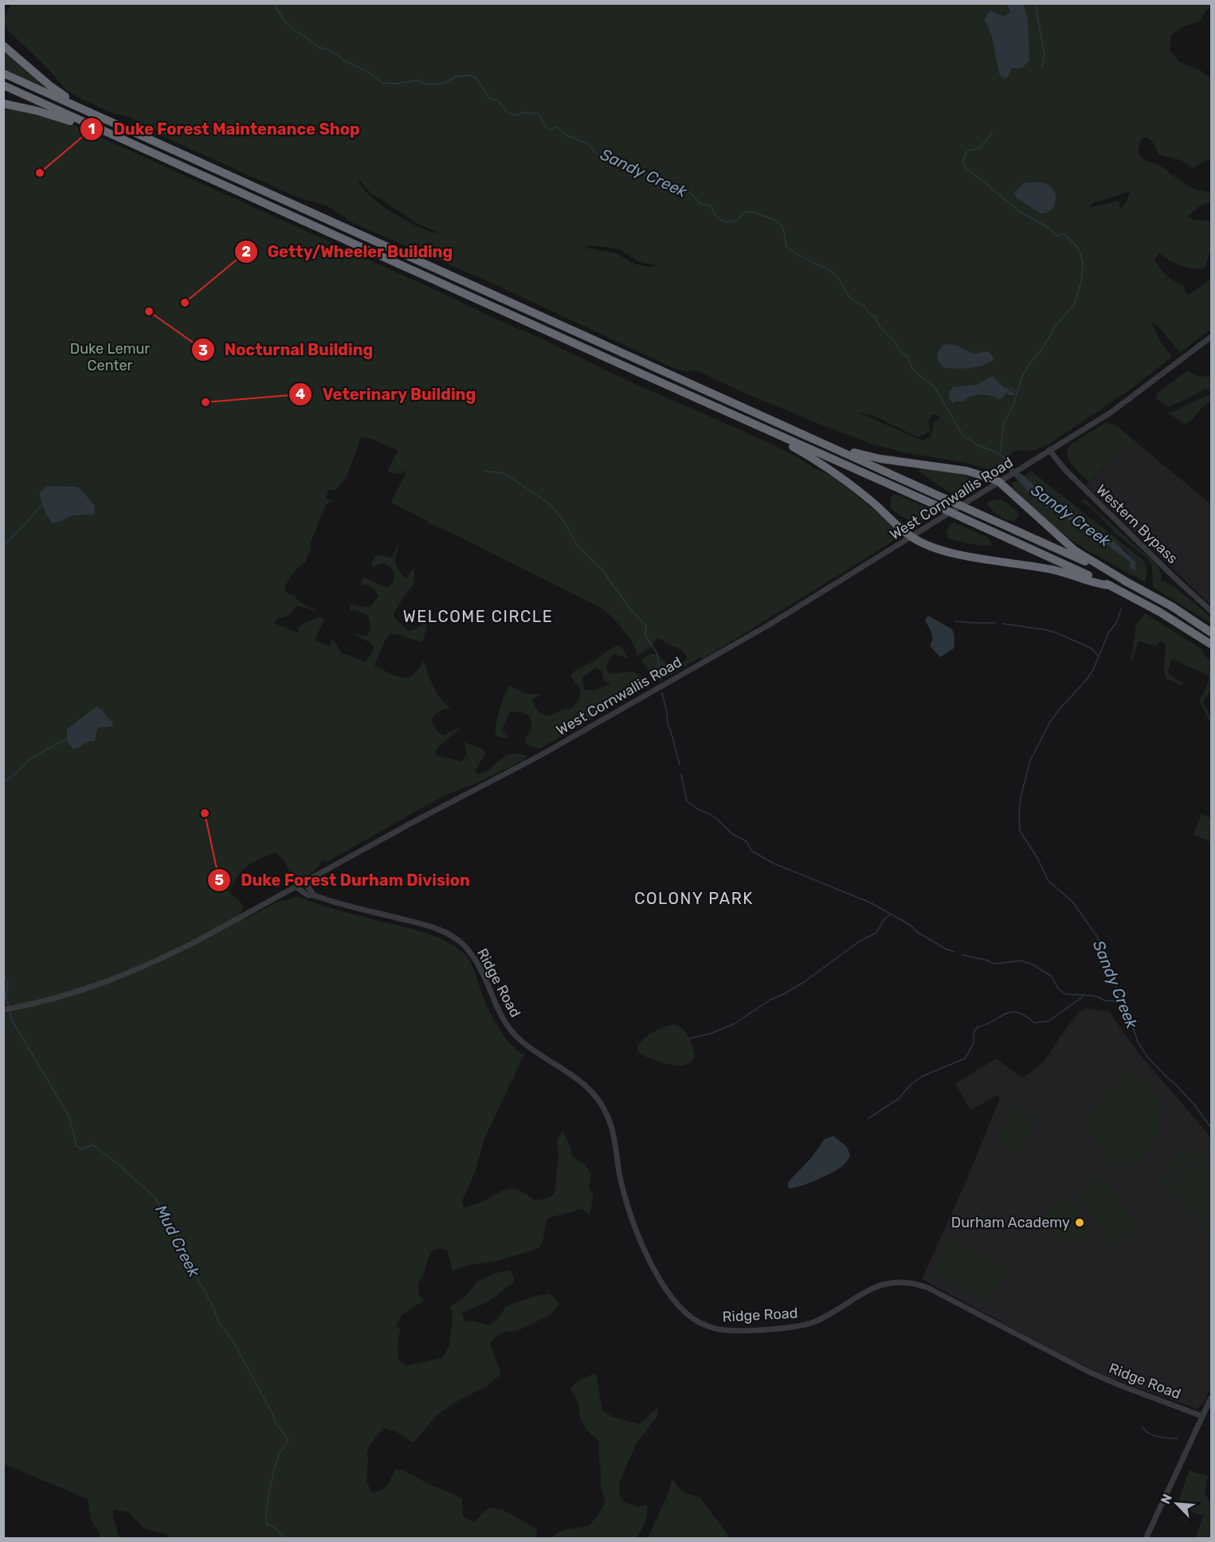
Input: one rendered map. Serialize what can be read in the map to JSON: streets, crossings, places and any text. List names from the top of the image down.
{
  "streets": {
    "street": ["West Cornwallis Road", "Western Bypass", "Ridge Road"]
  },
  "crossings": [
    ["West Cornwallis Road", "Western Bypass"],
    ["West Cornwallis Road", "Ridge Road"]
  ],
  "districts": ["WELCOME CIRCLE", "COLONY PARK"],
  "water": ["Sandy Creek", "Mud Creek"],
  "parks": ["Duke Lemur Center"],
  "places": [
    "Duke Forest Maintenance Shop",
    "Getty/Wheeler Building",
    "Nocturnal Building",
    "Veterinary Building",
    "Duke Forest Durham Division",
    "Durham Academy"
  ],
  "north": "top left"
}
